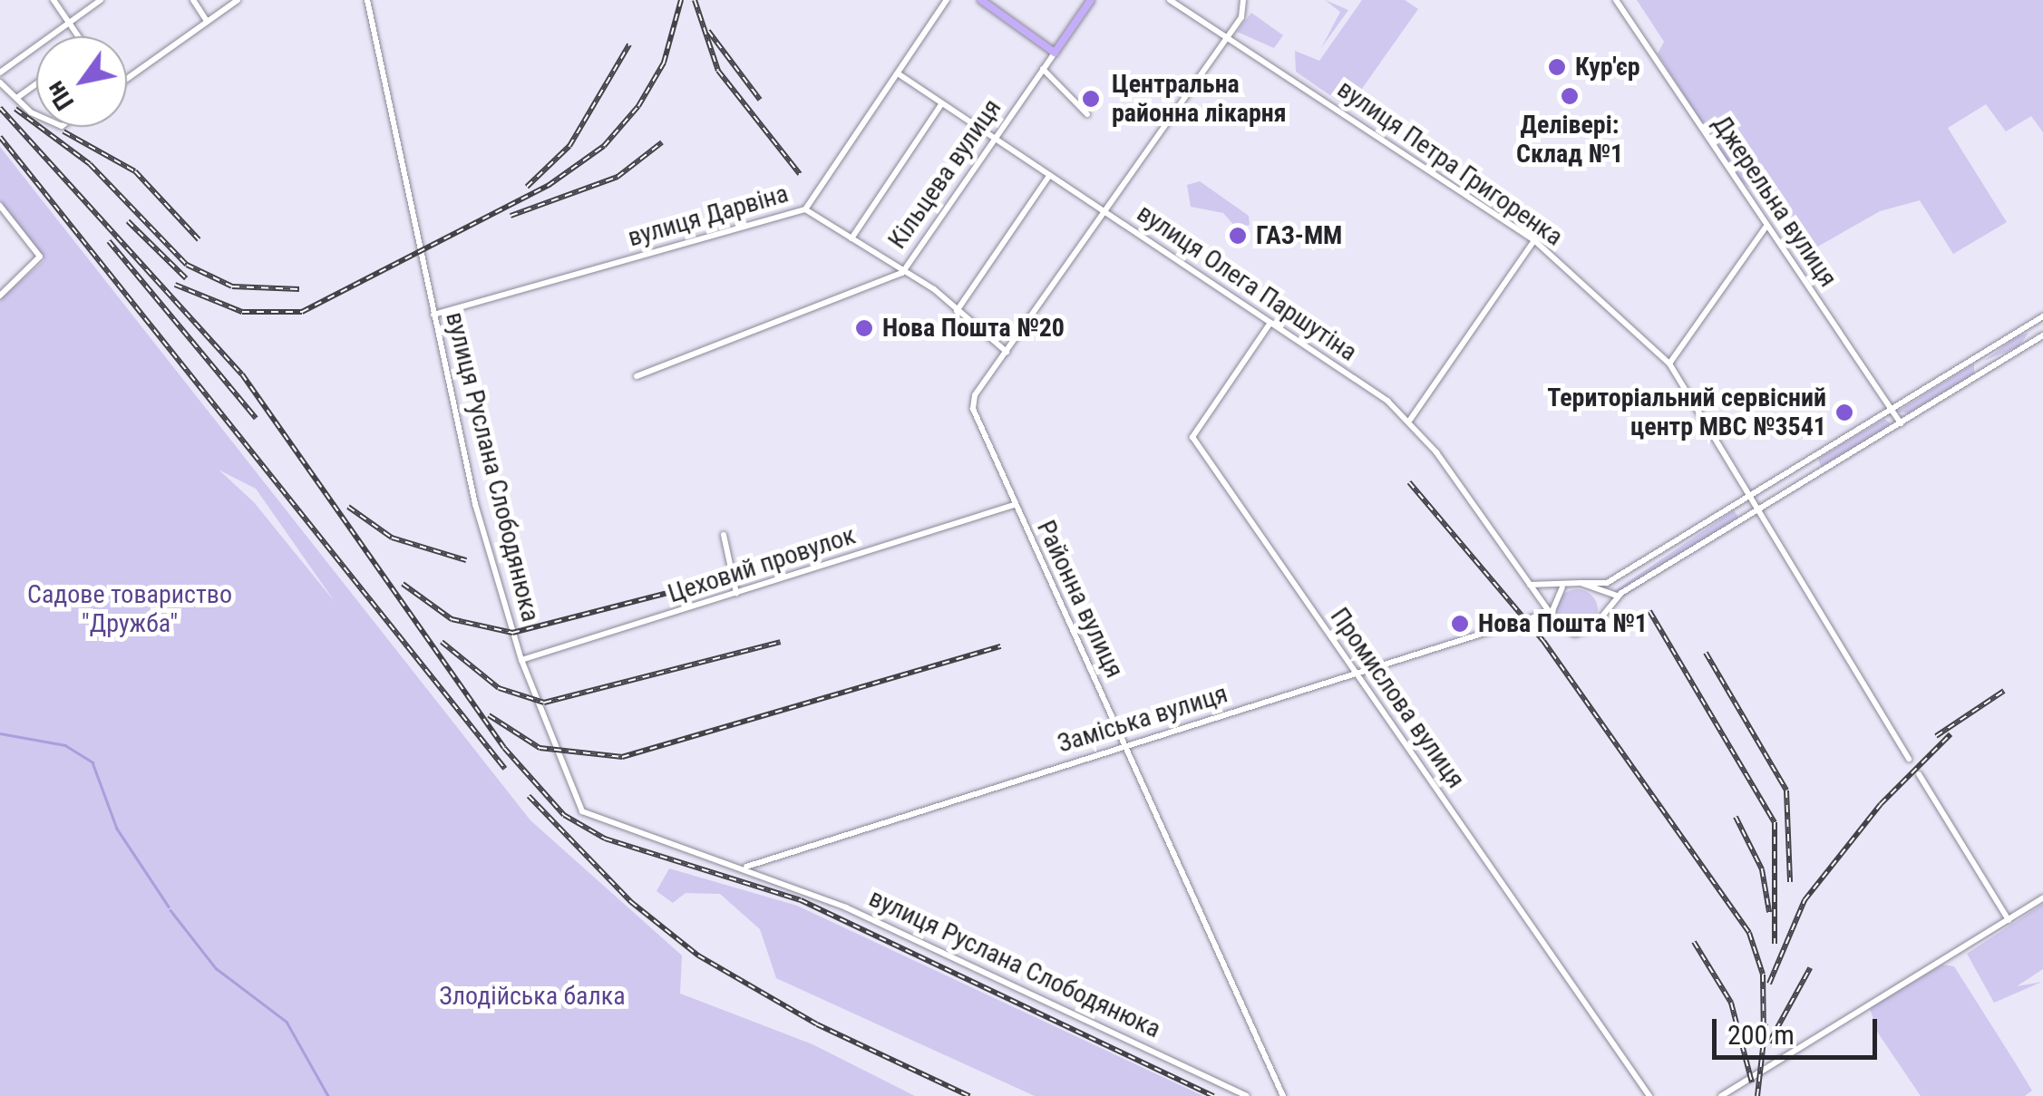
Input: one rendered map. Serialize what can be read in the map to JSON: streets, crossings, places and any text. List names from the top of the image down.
{
  "streets": {
    "main road": ["Кільцева вулиця"],
    "street": [
      "вулиця Петра Григоренка",
      "Джерельна вулиця",
      "вулиця Дарвіна",
      "вулиця Олега Паршутіна",
      "вулиця Руслана Слободянюка",
      "Цеховий провулок",
      "Районна вулиця",
      "Промислова вулиця",
      "Заміська вулиця"
    ]
  },
  "crossings": [
    ["Кільцева вулиця", "вулиця Олега Паршутіна"],
    ["вулиця Дарвіна", "вулиця Олега Паршутіна"],
    ["вулиця Дарвіна", "вулиця Руслана Слободянюка"],
    ["вулиця Олега Паршутіна", "Промислова вулиця"],
    ["вулиця Олега Паршутіна", "Заміська вулиця"],
    ["вулиця Руслана Слободянюка", "Цеховий провулок"],
    ["вулиця Руслана Слободянюка", "Заміська вулиця"],
    ["Цеховий провулок", "Районна вулиця"],
    ["Районна вулиця", "Заміська вулиця"],
    ["Промислова вулиця", "Заміська вулиця"]
  ],
  "parks": ["Садове товариство \"Дружба\"", "Злодійська балка"],
  "places": [
    "Кур'єр",
    "Делівері: Склад №1",
    "Центральна районна лікарня",
    "ГАЗ-ММ",
    "Нова Пошта №20",
    "Територіальний сервісний центр МВС №3541",
    "Нова Пошта №1"
  ],
  "scale_bar": "200 m",
  "north": "bottom left"
}
